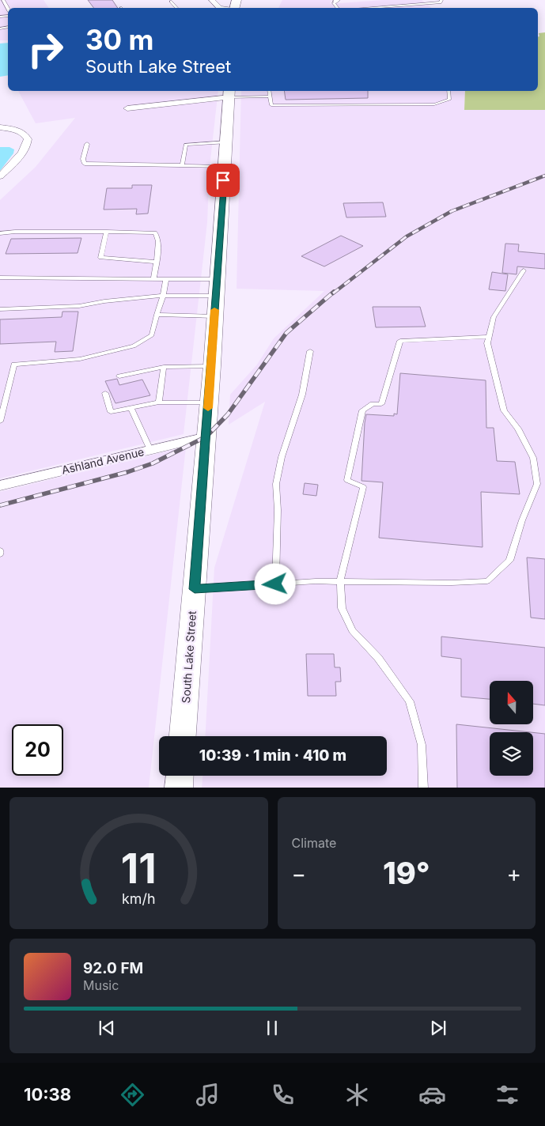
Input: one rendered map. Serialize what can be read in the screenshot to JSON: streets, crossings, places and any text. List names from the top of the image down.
{
  "streets": {
    "main road": ["South Lake Street"],
    "street": ["Ashland Avenue"]
  },
  "crossings": [
    ["Ashland Avenue", "South Lake Street"]
  ],
  "north": "top",
  "page": {
    "turn": ["30 m", "South Lake Street"],
    "limit": "20",
    "trip": "10:39 · 1 min · 410 m",
    "tile": "Climate",
    "heat": ["−", "19°", "+"],
    "song": ["92.0 FM", "Music"],
    "tabs": "10:38",
    "gauge": ["11", "km/h"]
  }
}
